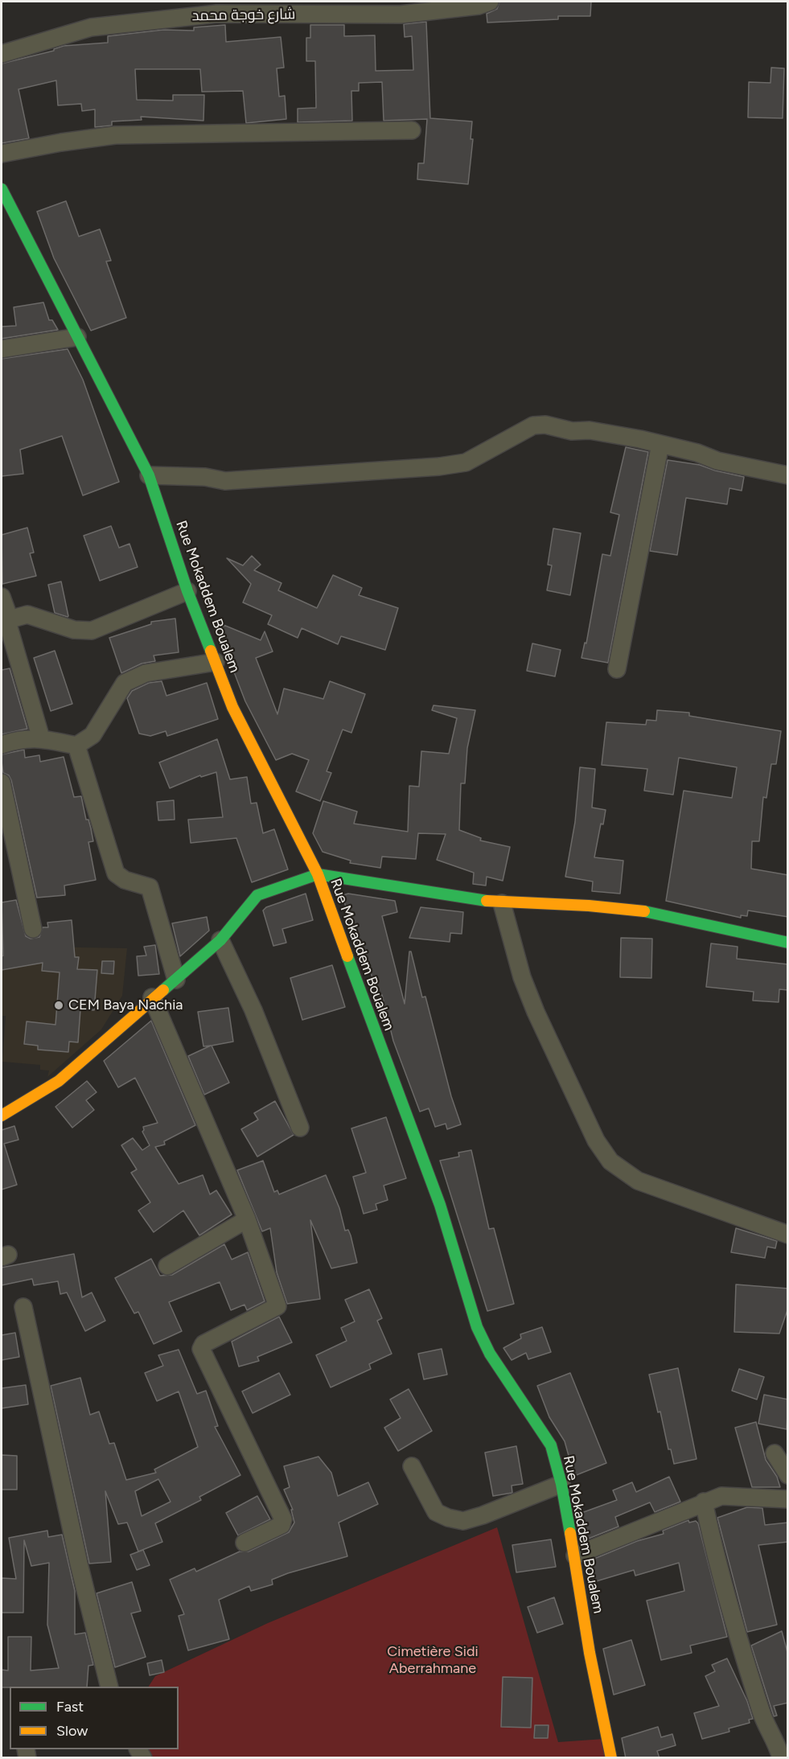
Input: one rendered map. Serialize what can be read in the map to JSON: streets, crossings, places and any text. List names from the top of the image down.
{
  "streets": {
    "street": ["شارع خوجة محمد", "Rue Mokaddem Boualem"]
  },
  "parks": ["Cimetière Sidi Aberrahmane"],
  "places": ["CEM Baya Nachia"],
  "legend": ["Fast", "Slow"]
}
